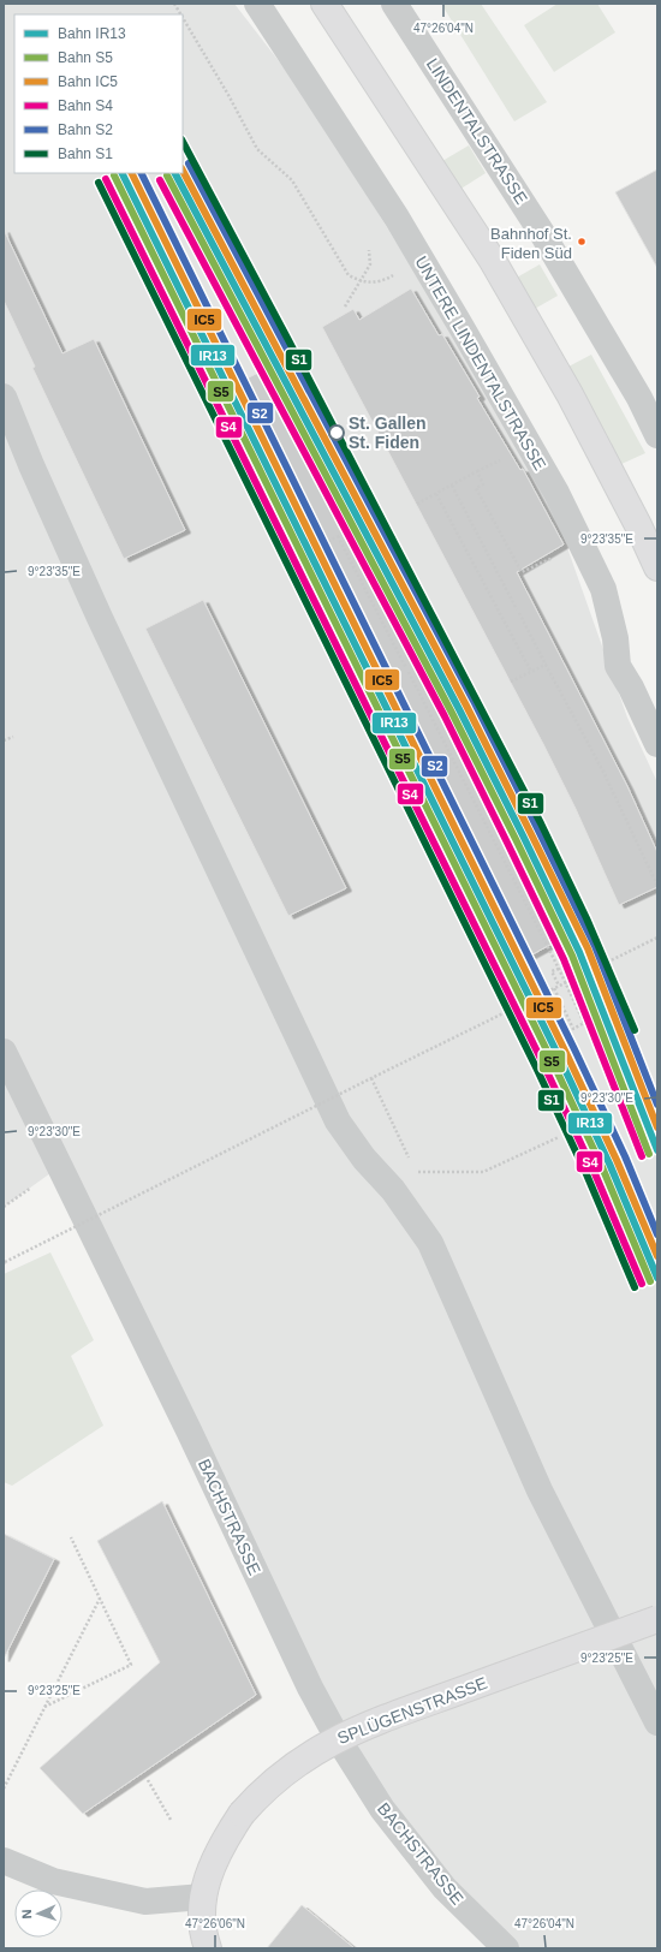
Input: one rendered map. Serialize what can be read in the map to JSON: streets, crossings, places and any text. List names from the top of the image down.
{
  "streets": {
    "main road": ["SPLÜGENSTRASSE"],
    "street": ["LINDENTALSTRASSE", "UNTERE LINDENTALSTRASSE", "BACHSTRASSE"]
  },
  "places": ["Bahnhof St. Fiden Süd", "St. Gallen St. Fiden"],
  "lines": [
    "rail line S1",
    "rail line S2",
    "rail line IC5",
    "rail line IR13",
    "rail line S5",
    "rail line S4"
  ],
  "legend": [
    "Bahn IR13",
    "Bahn S5",
    "Bahn IC5",
    "Bahn S4",
    "Bahn S2",
    "Bahn S1"
  ],
  "north": "left",
  "coordinates": [
    "47°26'04\"N",
    "9°23'35\"E",
    "9°23'30\"E",
    "9°23'25\"E",
    "47°26'06\"N"
  ]
}
